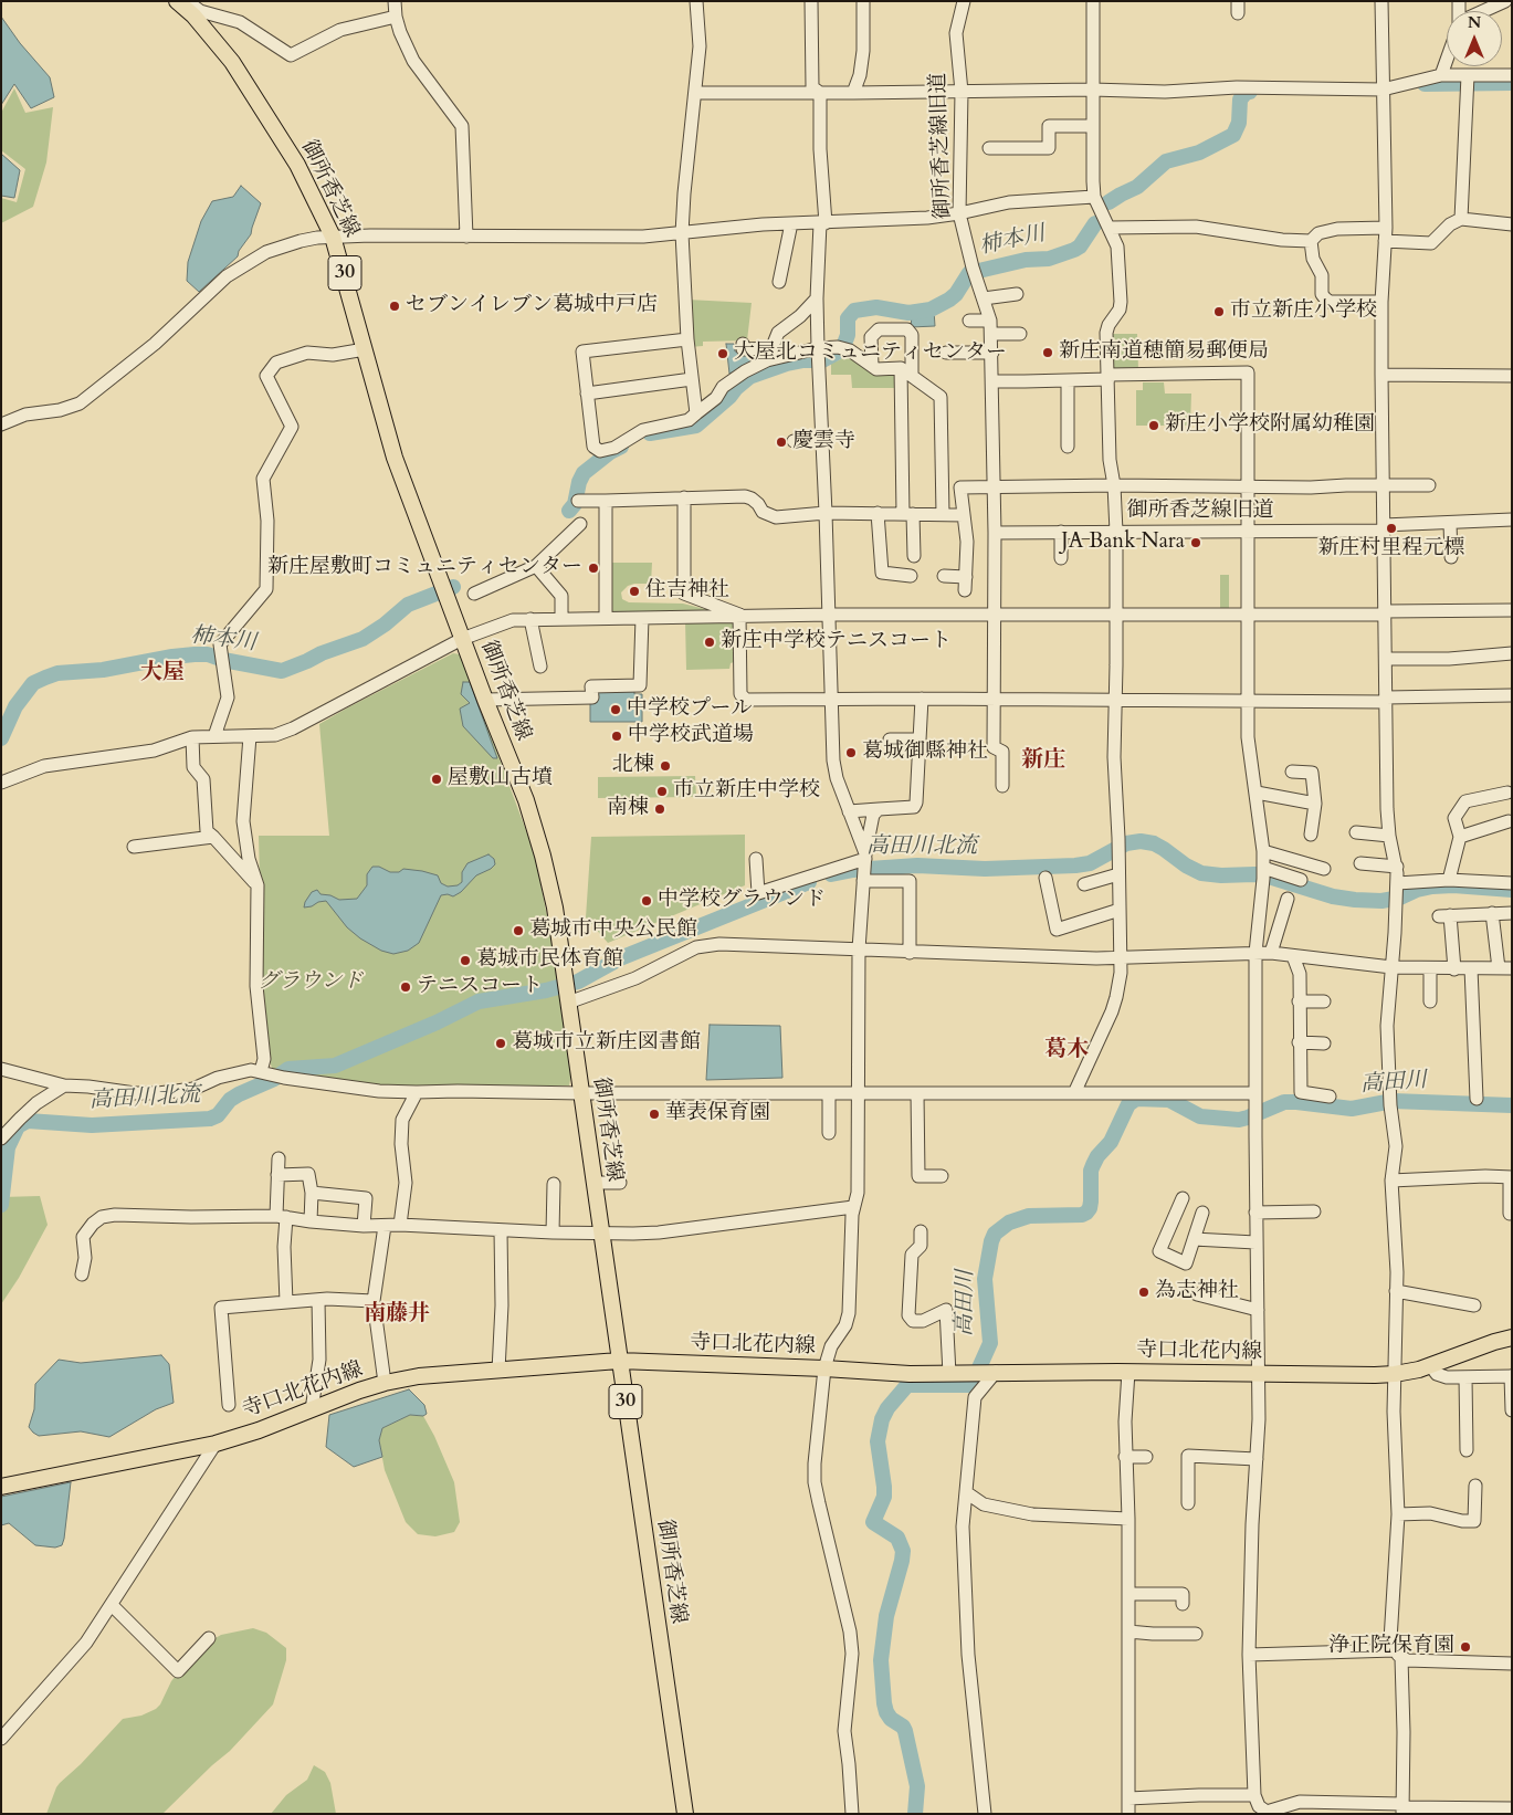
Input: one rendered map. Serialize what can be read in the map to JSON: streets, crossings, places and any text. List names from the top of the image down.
{
  "streets": {
    "main road": ["御所香芝線", "30", "寺口北花内線"],
    "street": ["御所香芝線旧道"]
  },
  "crossings": [
    ["御所香芝線", "寺口北花内線"]
  ],
  "districts": [
    "大屋",
    "新庄",
    "葛木",
    "南藤井"
  ],
  "water": ["柿本川", "高田川北流", "高田川"],
  "parks": ["グラウンド"],
  "places": [
    "セブンイレブン葛城中戸店",
    "市立新庄小学校",
    "新庄南道穂簡易郵便局",
    "大屋北コミュニティセンター",
    "新庄小学校附属幼稚園",
    "慶雲寺",
    "新庄村里程元標",
    "JA Bank Nara",
    "新庄屋敷町コミュニティセンター",
    "住吉神社",
    "新庄中学校テニスコート",
    "中学校プール",
    "中学校武道場",
    "葛城御縣神社",
    "北棟",
    "屋敷山古墳",
    "市立新庄中学校",
    "南棟",
    "中学校グラウンド",
    "葛城市中央公民館",
    "葛城市民体育館",
    "テニスコート",
    "葛城市立新庄図書館",
    "華表保育園",
    "為志神社",
    "浄正院保育園"
  ],
  "north": "top"
}
